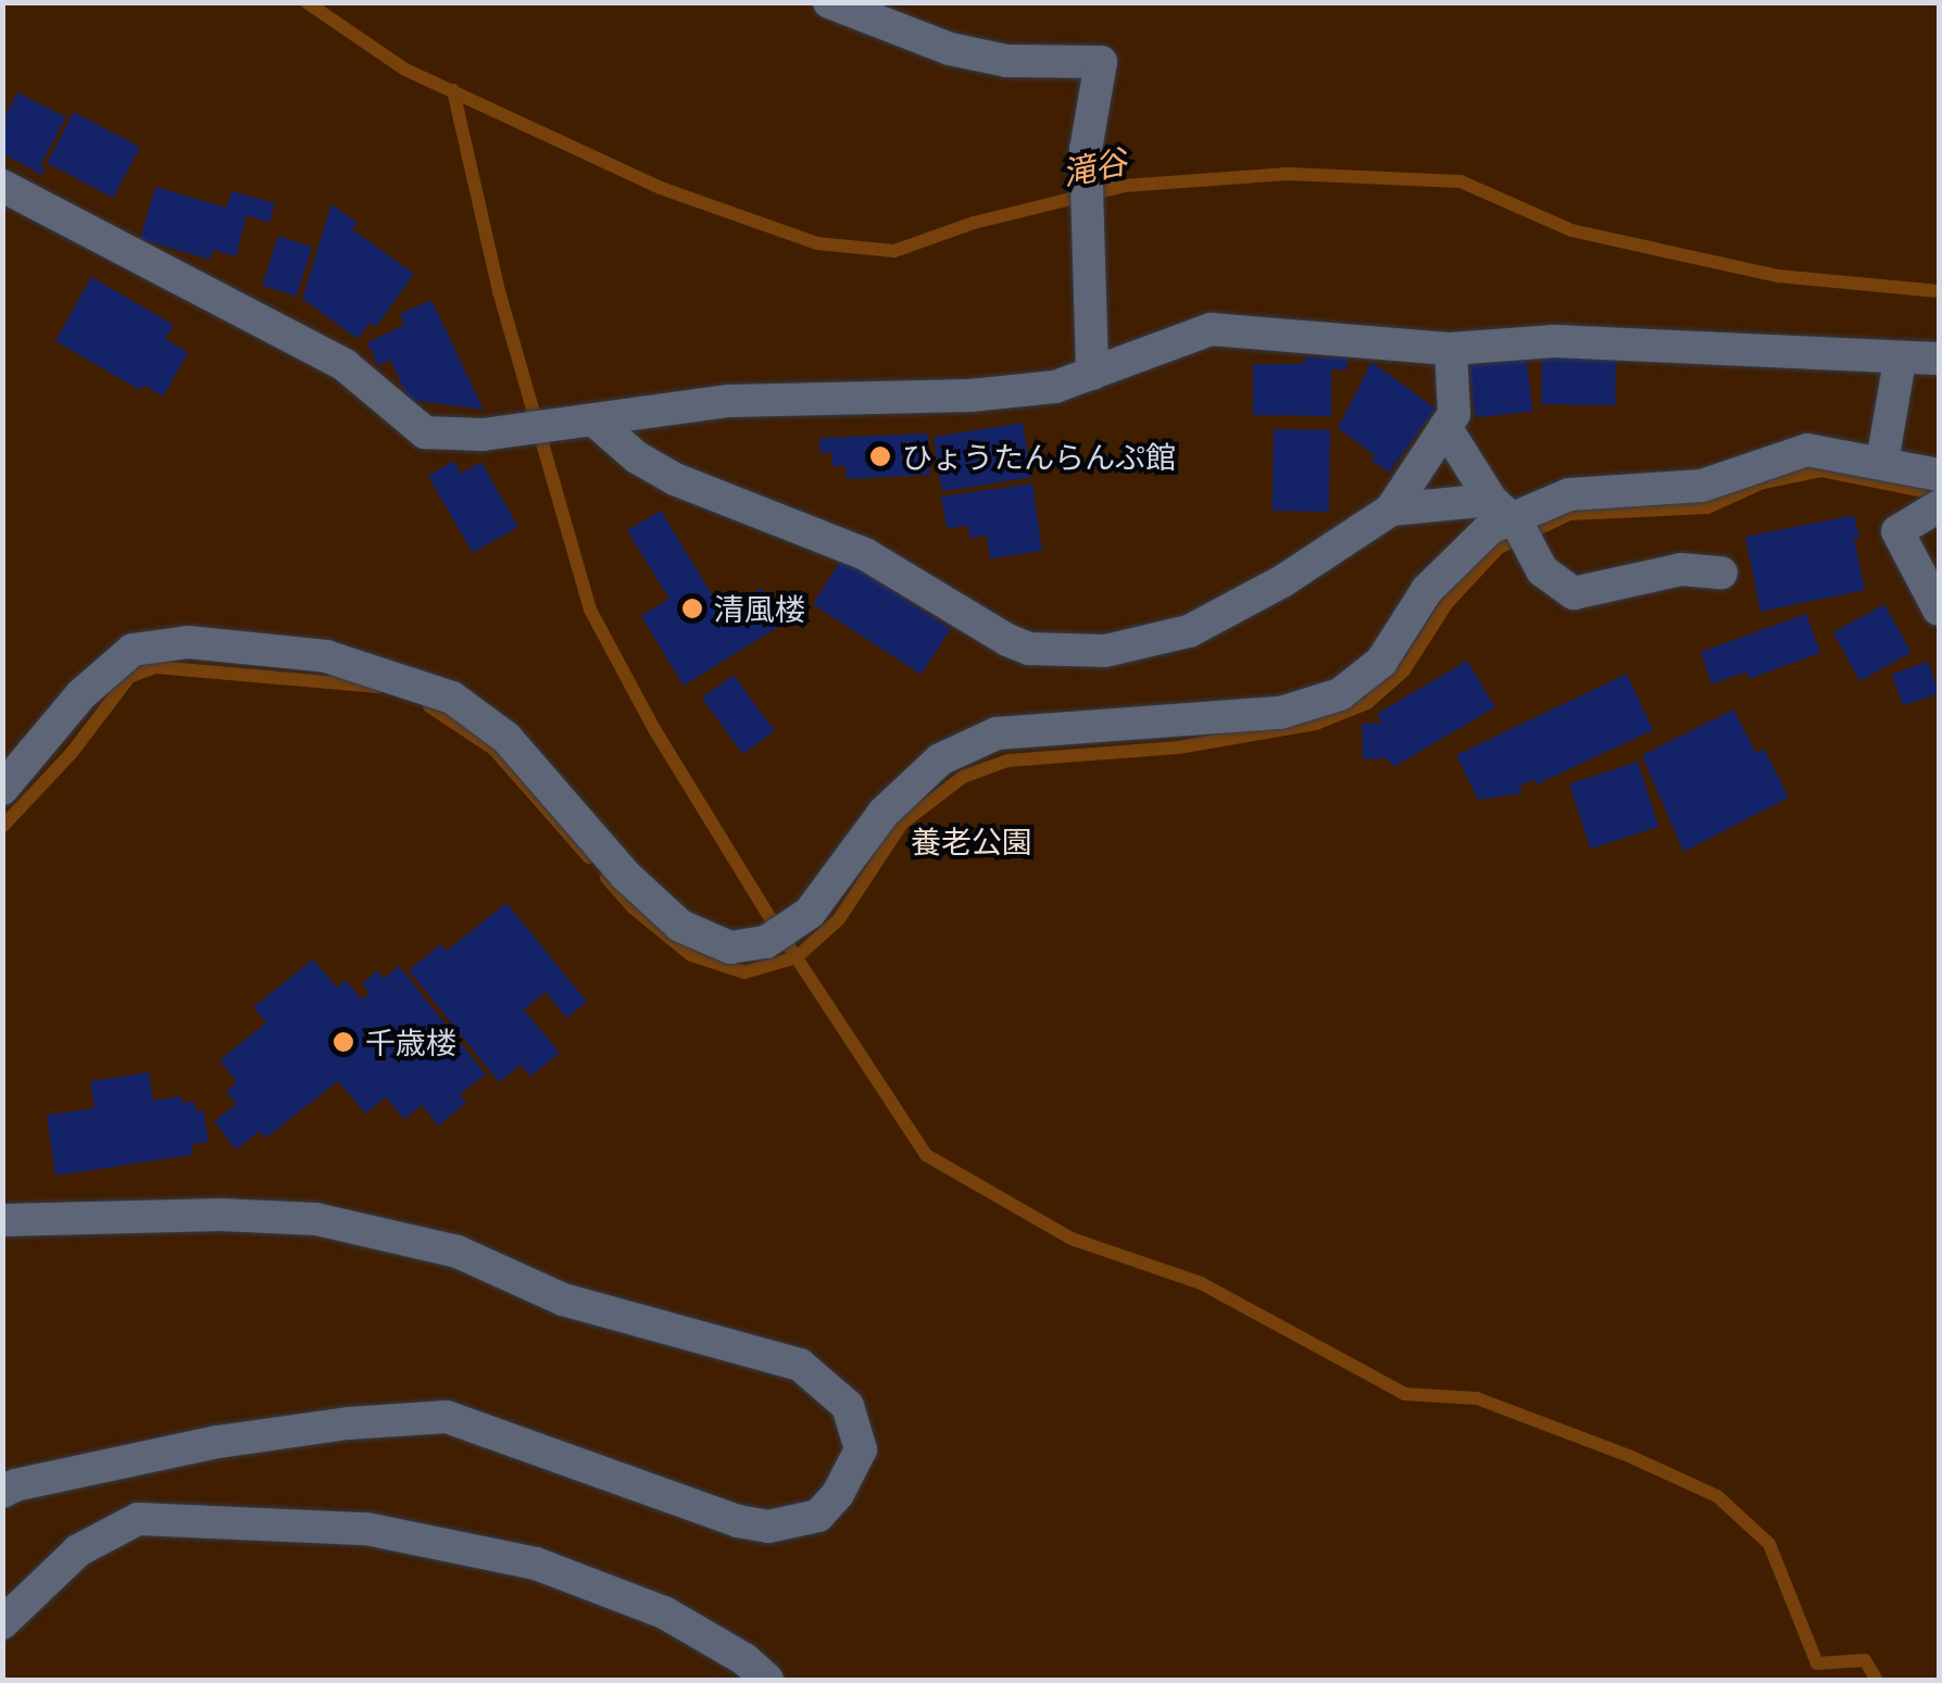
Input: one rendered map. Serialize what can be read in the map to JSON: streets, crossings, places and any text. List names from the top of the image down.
{
  "water": ["滝谷"],
  "parks": ["養老公園"],
  "places": ["ひょうたんらんぷ館", "清風楼", "千歳楼"]
}
